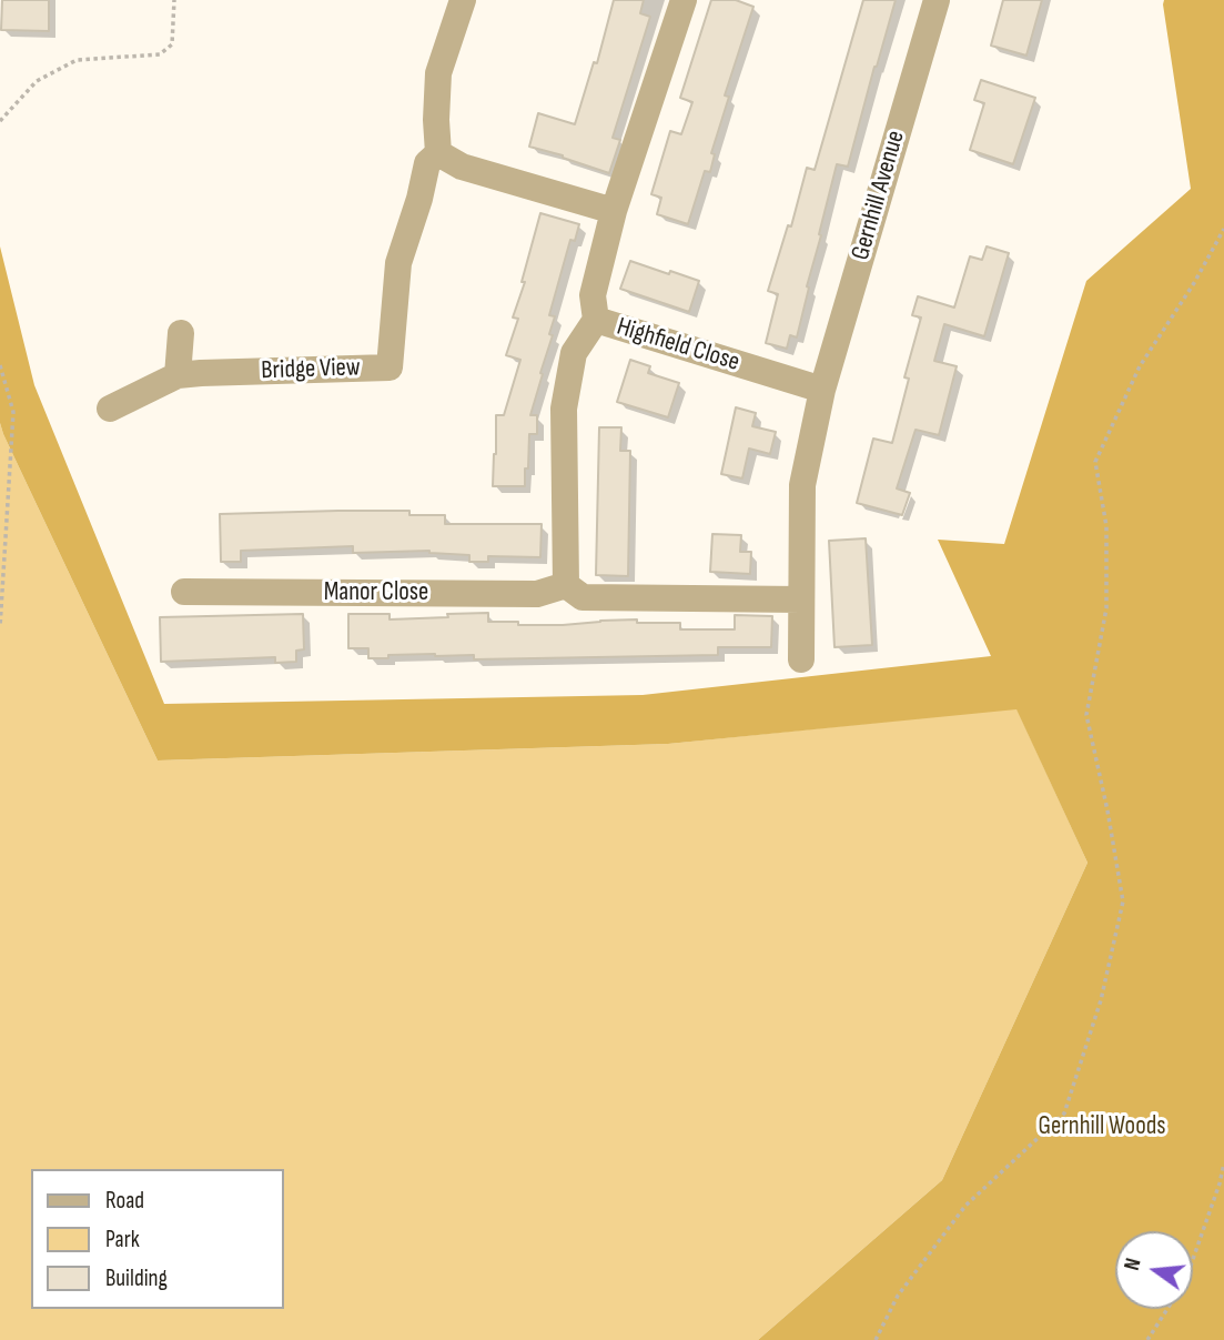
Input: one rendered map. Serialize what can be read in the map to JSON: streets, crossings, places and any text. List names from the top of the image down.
{
  "streets": {
    "street": [
      "Gernhill Avenue",
      "Highfield Close",
      "Bridge View",
      "Manor Close"
    ]
  },
  "crossings": [
    ["Gernhill Avenue", "Highfield Close"]
  ],
  "parks": ["Gernhill Woods"],
  "legend": ["Road", "Park", "Building"],
  "north": "left"
}
